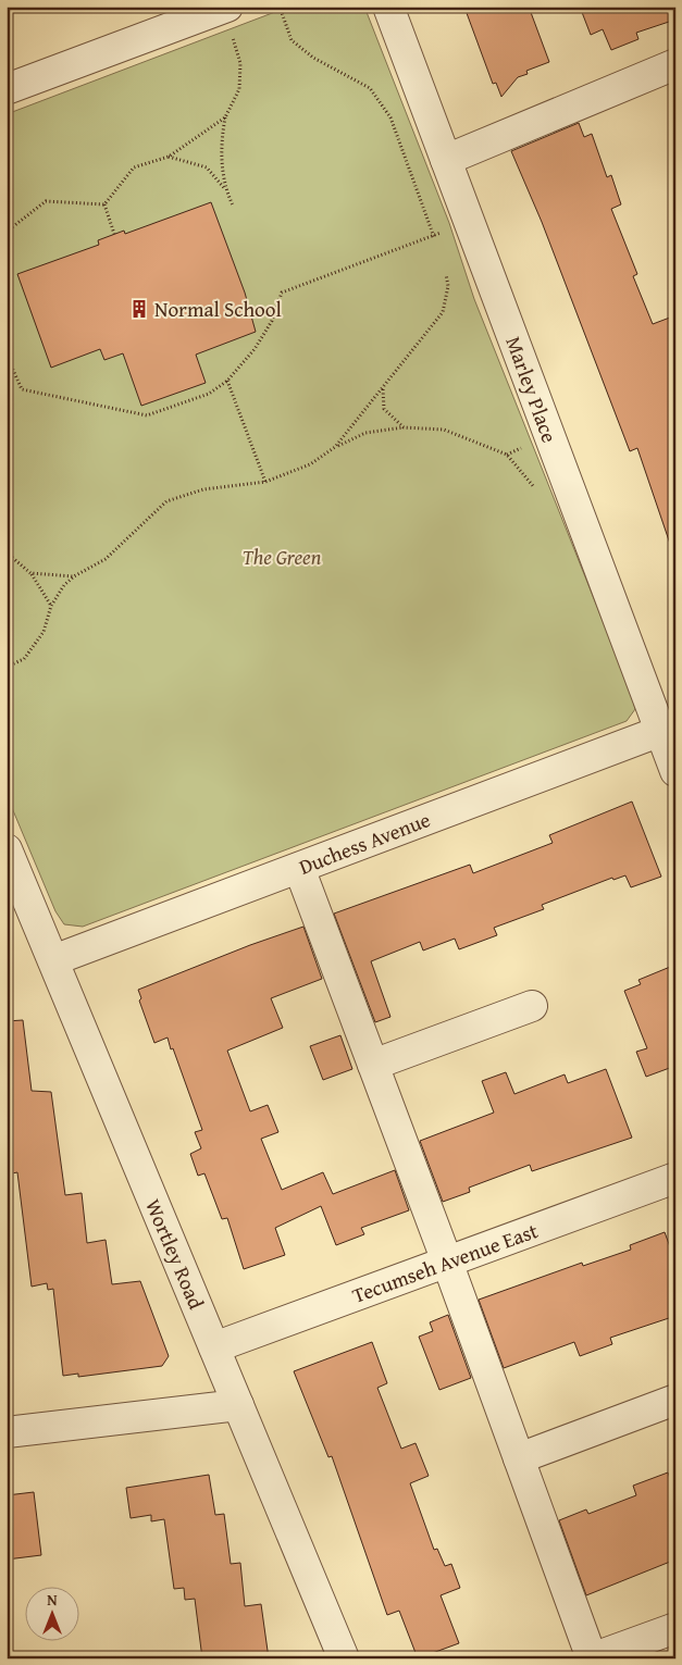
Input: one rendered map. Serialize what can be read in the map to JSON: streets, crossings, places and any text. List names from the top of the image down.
{
  "streets": {
    "street": [
      "Marley Place",
      "Duchess Avenue",
      "Wortley Road",
      "Tecumseh Avenue East"
    ]
  },
  "crossings": [
    ["Marley Place", "Duchess Avenue"],
    ["Duchess Avenue", "Wortley Road"],
    ["Wortley Road", "Tecumseh Avenue East"]
  ],
  "parks": ["The Green"],
  "places": {
    "building": ["Normal School"]
  },
  "north": "top"
}
